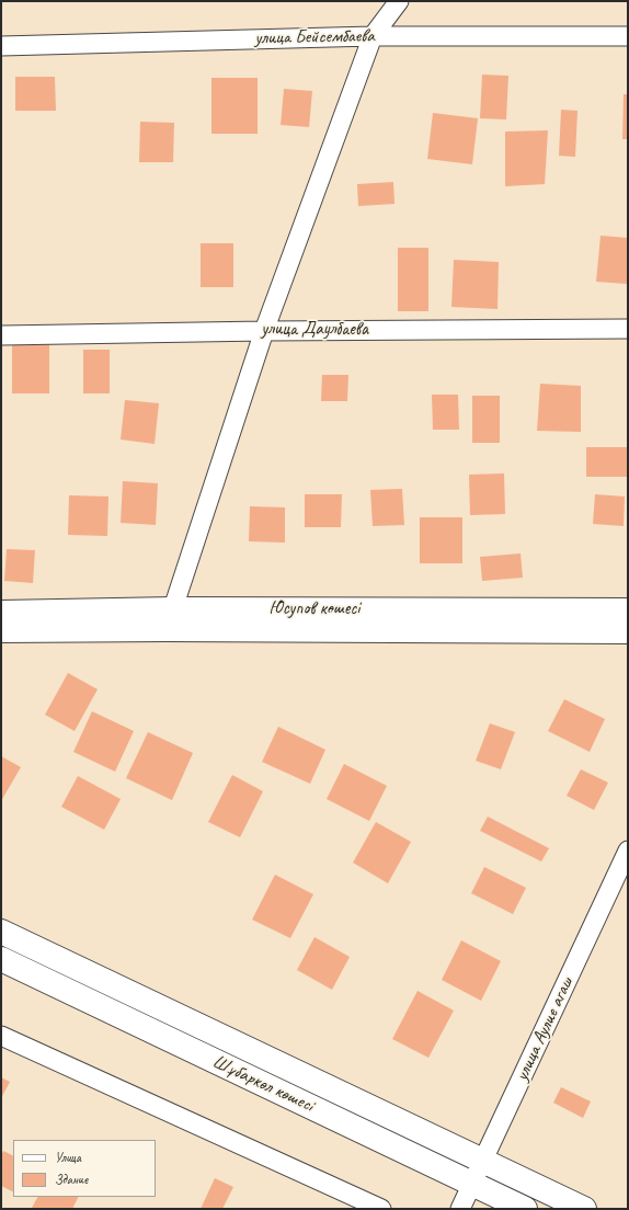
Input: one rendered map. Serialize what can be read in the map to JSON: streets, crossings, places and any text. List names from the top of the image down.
{
  "streets": {
    "street": [
      "улица Бейсембаева",
      "улица Даулбаева",
      "Юсупов көшесі",
      "улица Аулие агаш",
      "Шұбаркөл көшесі"
    ]
  },
  "crossings": [
    ["улица Аулие агаш", "Шұбаркөл көшесі"]
  ],
  "legend": ["Улица", "Здание"]
}
